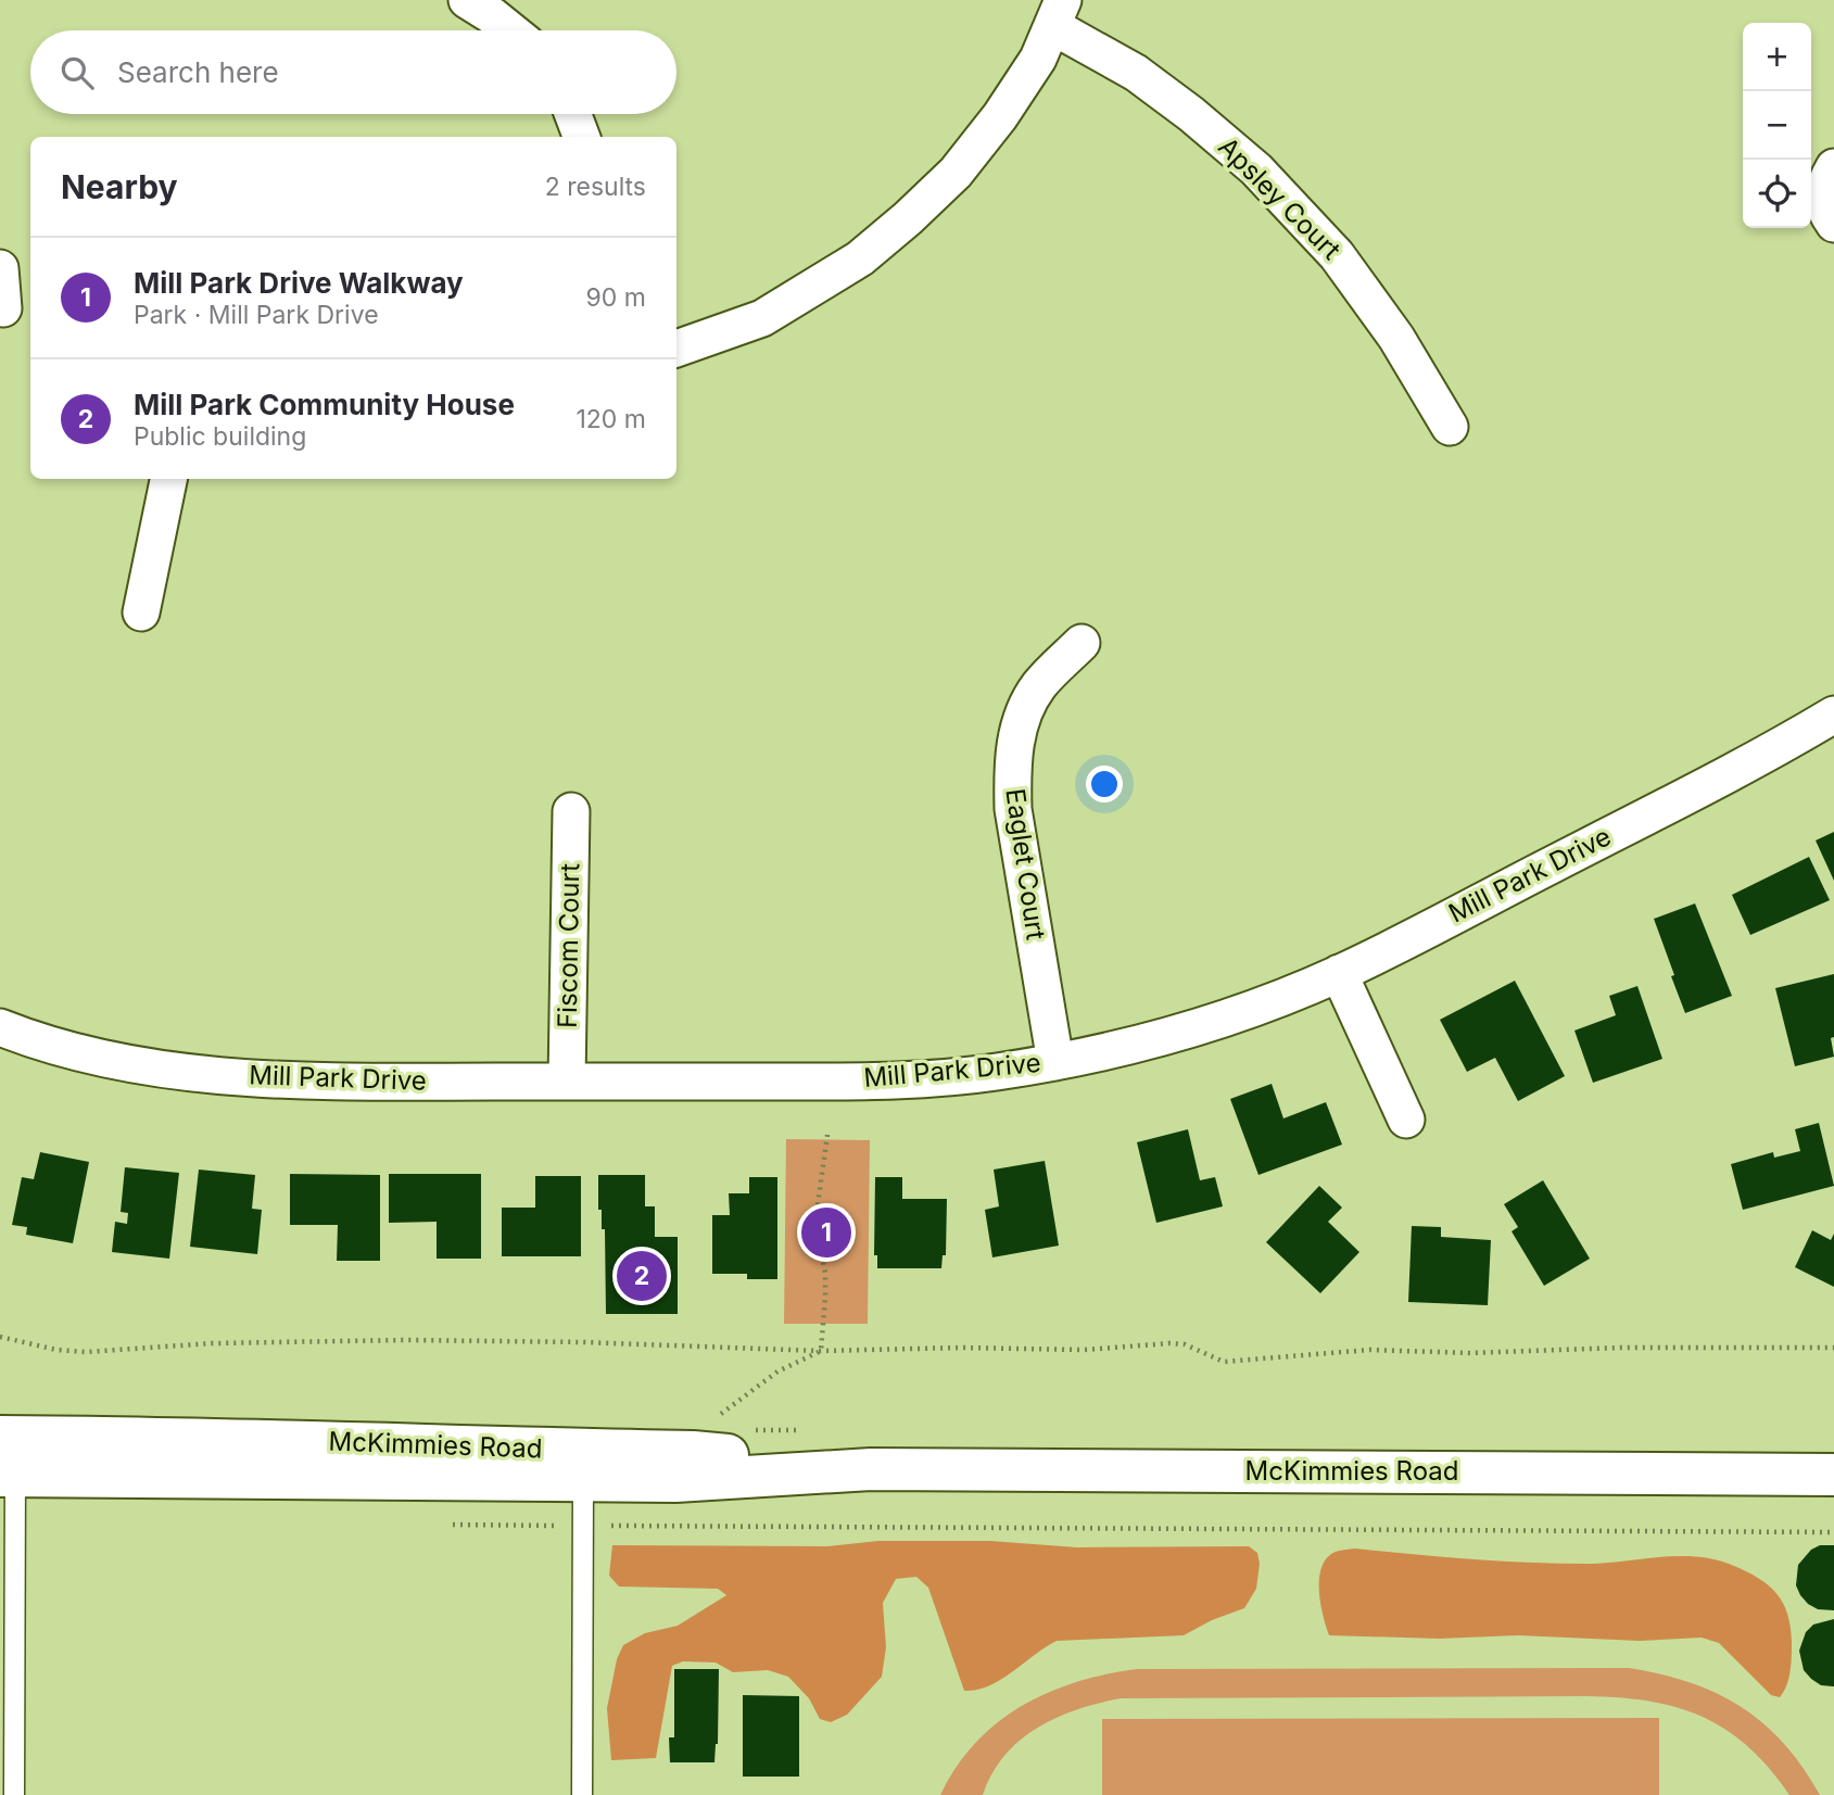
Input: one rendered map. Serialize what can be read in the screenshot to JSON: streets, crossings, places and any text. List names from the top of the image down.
{
  "streets": {
    "main road": ["McKimmies Road"],
    "street": [
      "Apsley Court",
      "Eaglet Court",
      "Mill Park Drive",
      "Fiscom Court"
    ]
  },
  "crossings": [
    ["Eaglet Court", "Mill Park Drive"],
    ["Mill Park Drive", "Fiscom Court"]
  ],
  "page": {
    "map_buttons": ["+", "−"],
    "search": "Search here",
    "heading": ["Nearby", "2 results"],
    "list": [
      {
        "mark": "1",
        "name": "Mill Park Drive Walkway",
        "note": "Park · Mill Park Drive",
        "value": "90 m"
      },
      {
        "mark": "2",
        "name": "Mill Park Community House",
        "note": "Public building",
        "value": "120 m"
      }
    ],
    "pins": ["1", "2"]
  }
}
